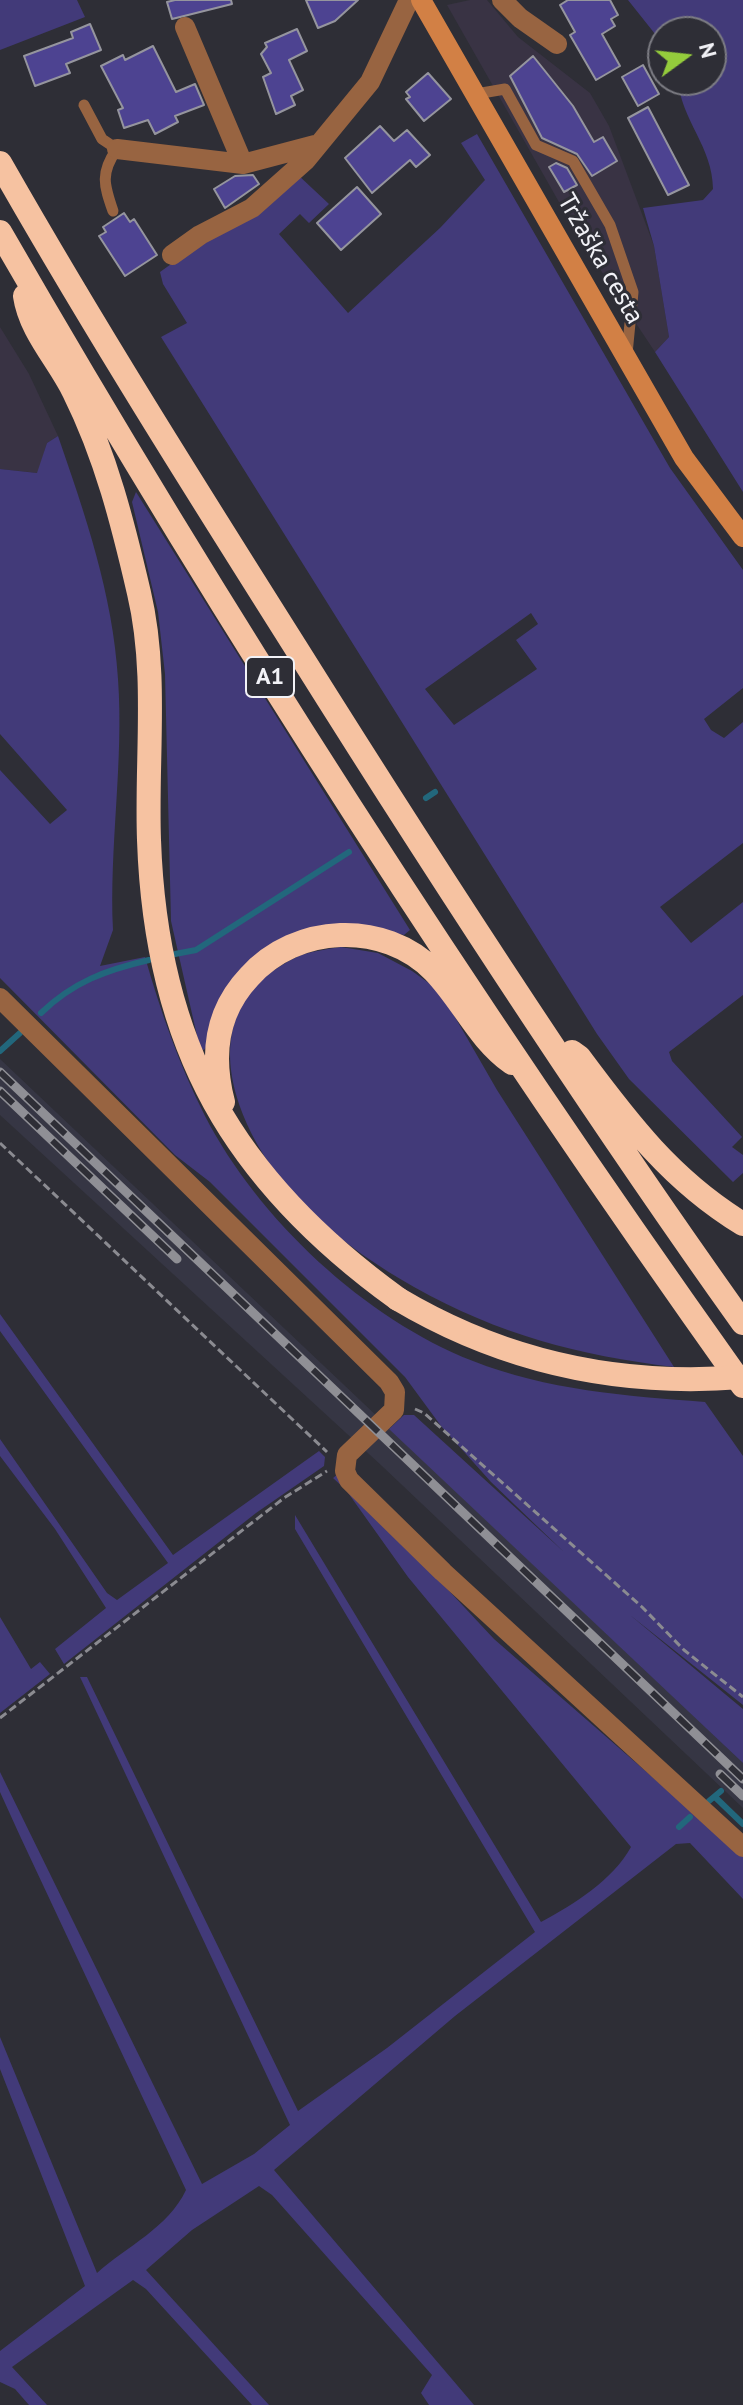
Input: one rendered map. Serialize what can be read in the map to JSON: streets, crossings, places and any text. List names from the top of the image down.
{
  "streets": {
    "highway": ["A1"],
    "main road": ["Tržaška cesta"]
  },
  "north": "right"
}
